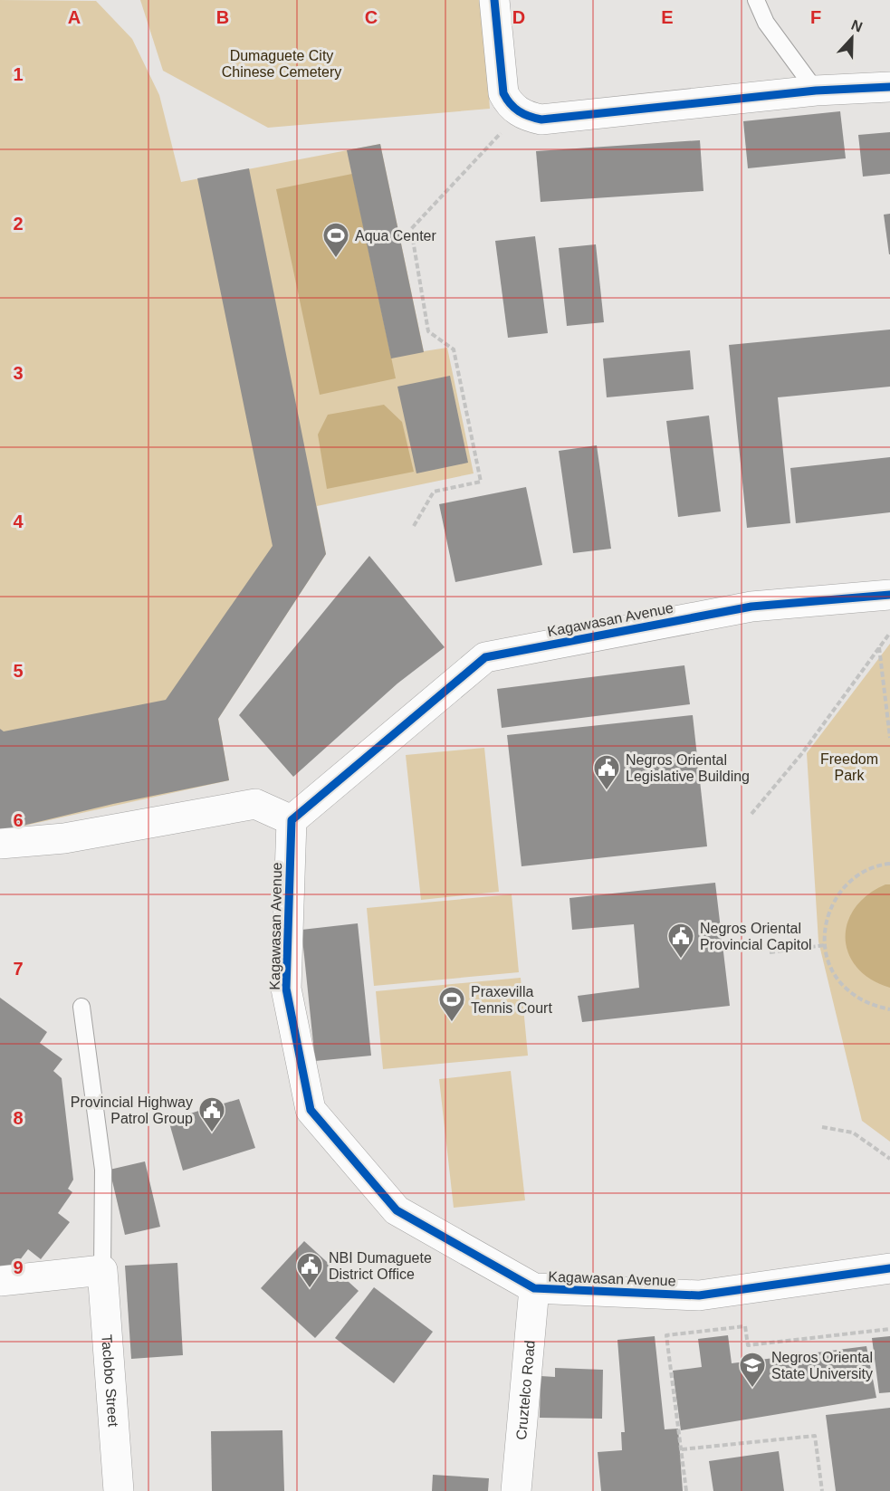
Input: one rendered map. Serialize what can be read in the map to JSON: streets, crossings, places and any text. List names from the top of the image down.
{
  "streets": {
    "street": ["Kagawasan Avenue", "Taclobo Street", "Cruztelco Road"]
  },
  "crossings": [
    ["Kagawasan Avenue", "Cruztelco Road"]
  ],
  "parks": ["Dumaguete City Chinese Cemetery", "Freedom Park"],
  "places": {
    "sports": ["Aqua Center", "Praxevilla Tennis Court"],
    "public building": [
      "Negros Oriental Legislative Building",
      "Negros Oriental Provincial Capitol",
      "Provincial Highway Patrol Group",
      "NBI Dumaguete District Office"
    ],
    "school or university": ["Negros Oriental State University"]
  },
  "north": "top",
  "grid": {
    "columns": [
      "A",
      "B",
      "C",
      "D",
      "E",
      "F"
    ],
    "rows": [
      "1",
      "2",
      "3",
      "4",
      "5",
      "6",
      "7",
      "8",
      "9"
    ]
  }
}
